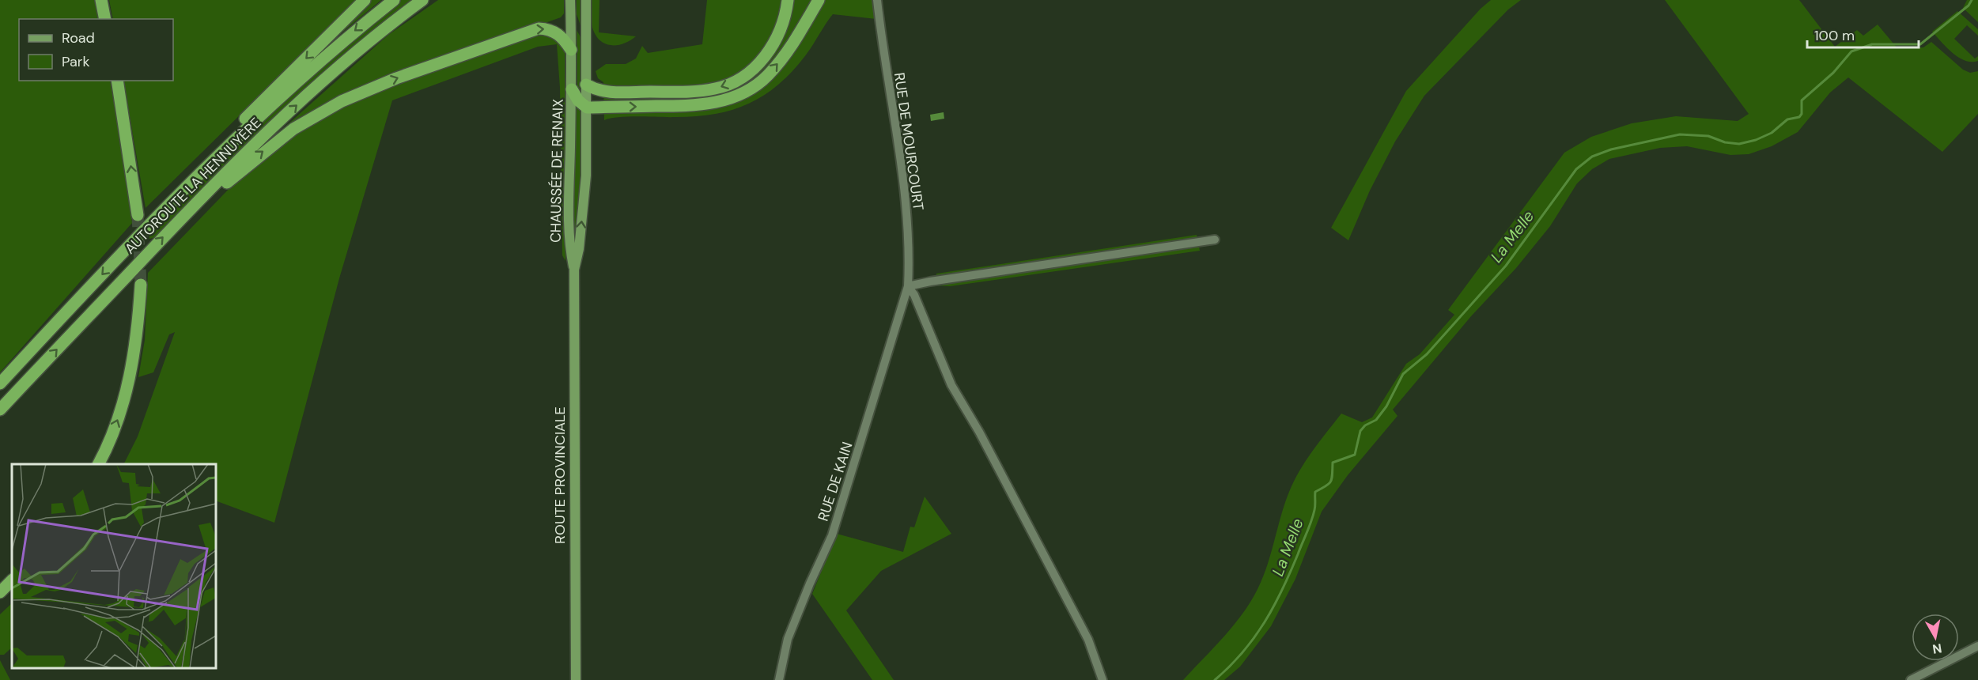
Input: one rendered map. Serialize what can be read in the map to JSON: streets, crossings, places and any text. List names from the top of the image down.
{
  "streets": {
    "highway": ["AUTOROUTE LA HENNUYÈRE"],
    "main road": ["CHAUSSÉE DE RENAIX", "ROUTE PROVINCIALE"],
    "street": ["RUE DE MOURCOURT", "RUE DE KAIN"]
  },
  "crossings": [
    ["RUE DE MOURCOURT", "RUE DE KAIN"],
    ["CHAUSSÉE DE RENAIX", "ROUTE PROVINCIALE"]
  ],
  "water": ["La Melle"],
  "legend": ["Road", "Park"],
  "scale_bar": "100 m",
  "north": "bottom"
}
